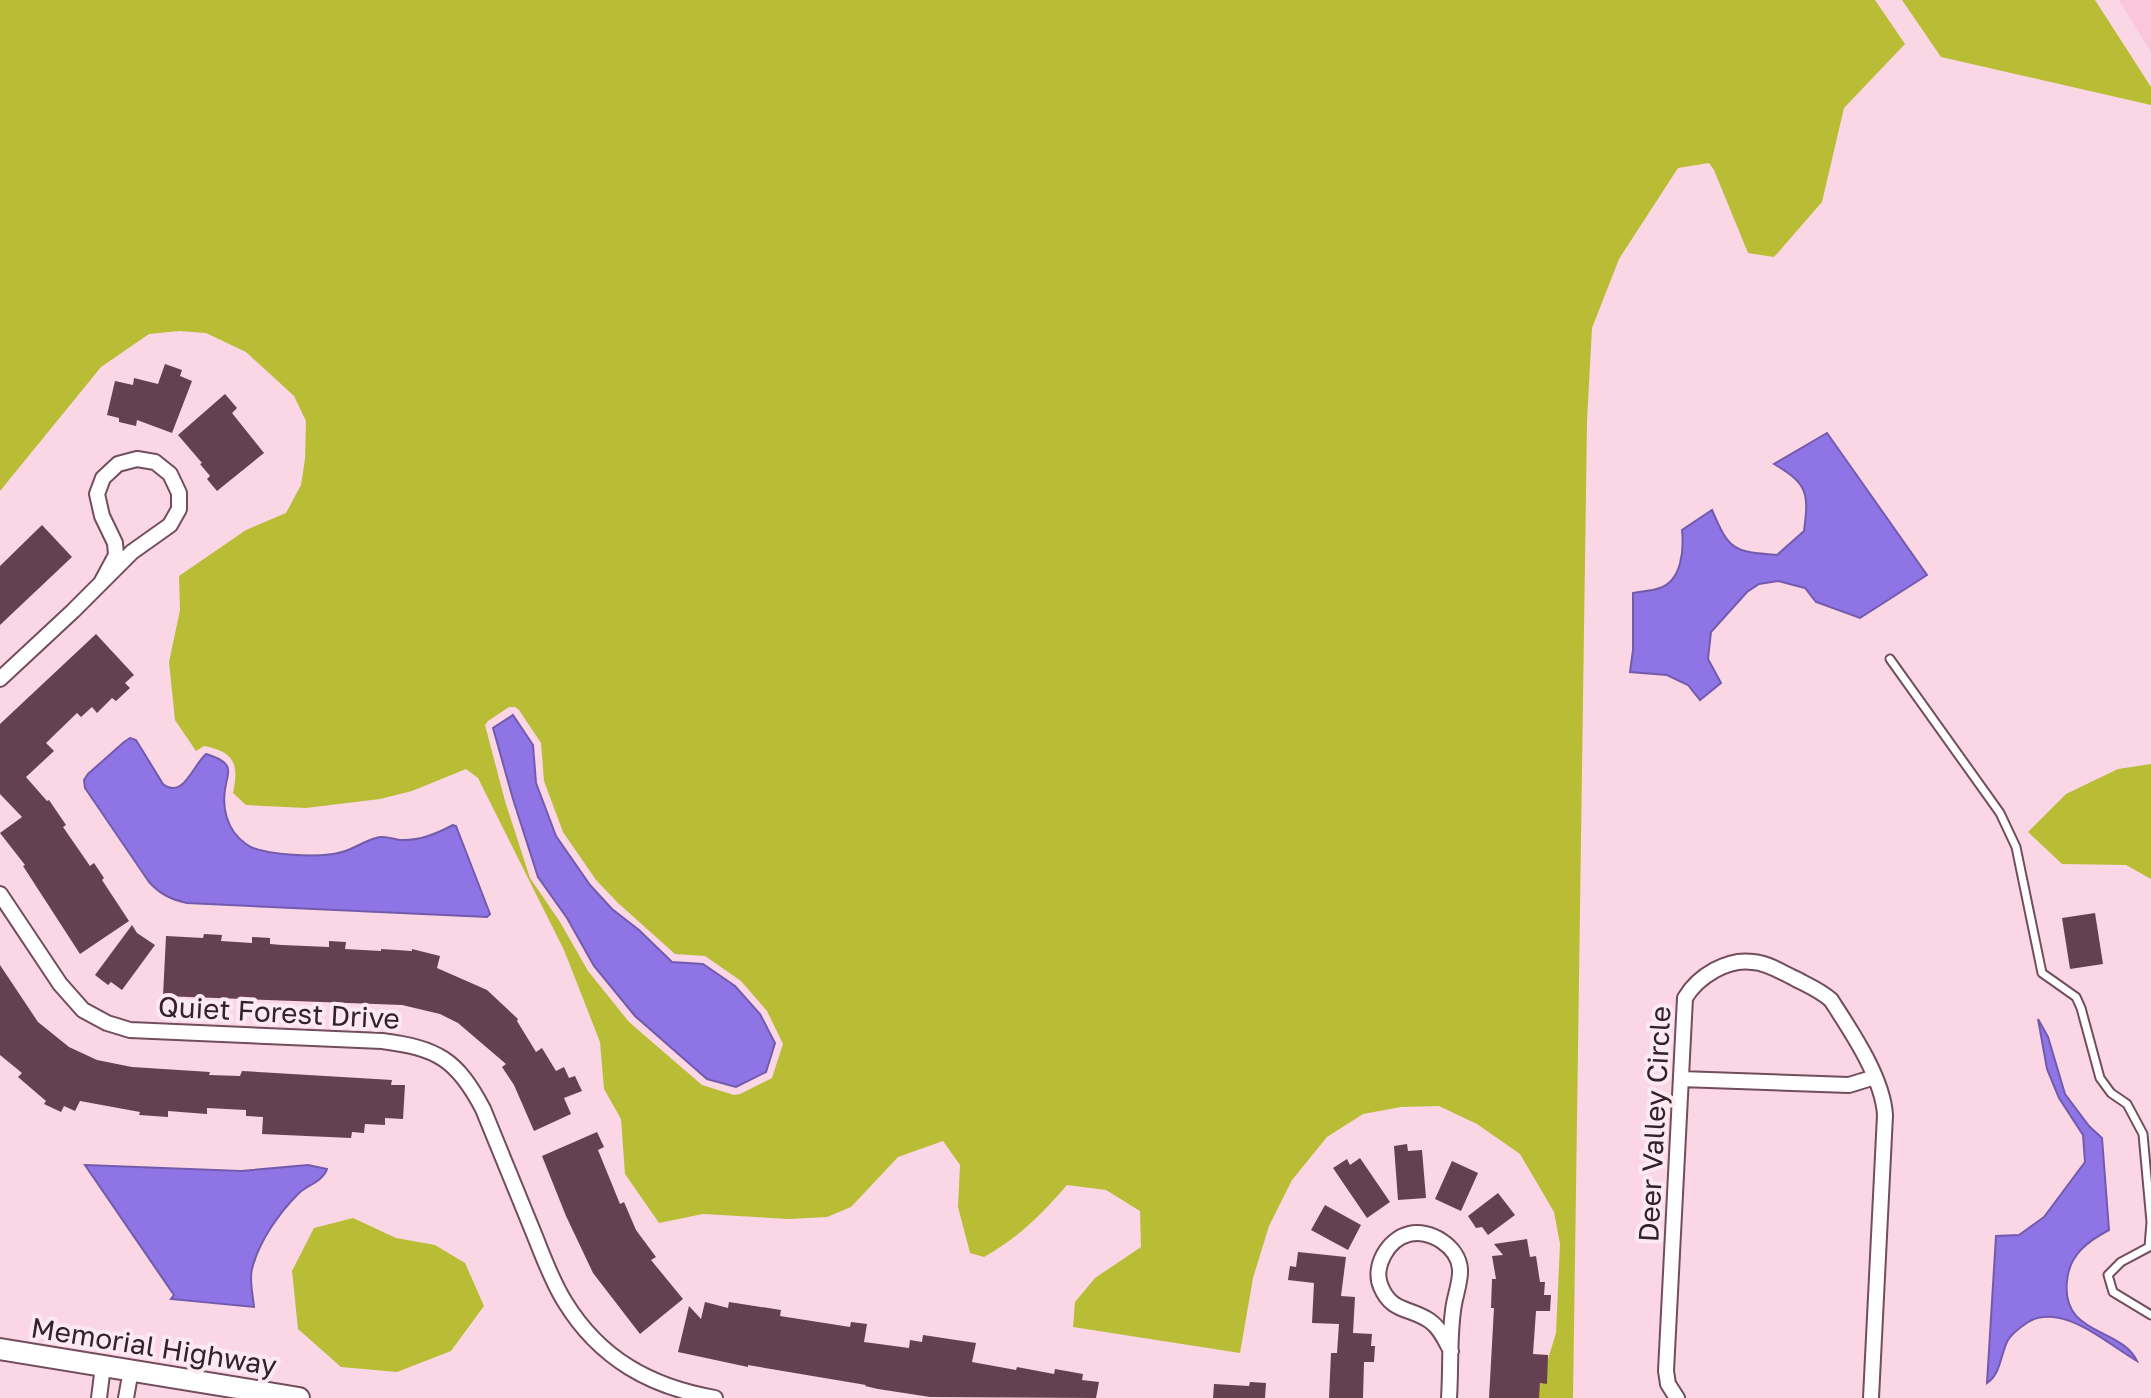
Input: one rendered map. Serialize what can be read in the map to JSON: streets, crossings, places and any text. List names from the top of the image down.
{
  "streets": {
    "street": ["Quiet Forest Drive", "Deer Valley Circle", "Memorial Highway"]
  }
}
